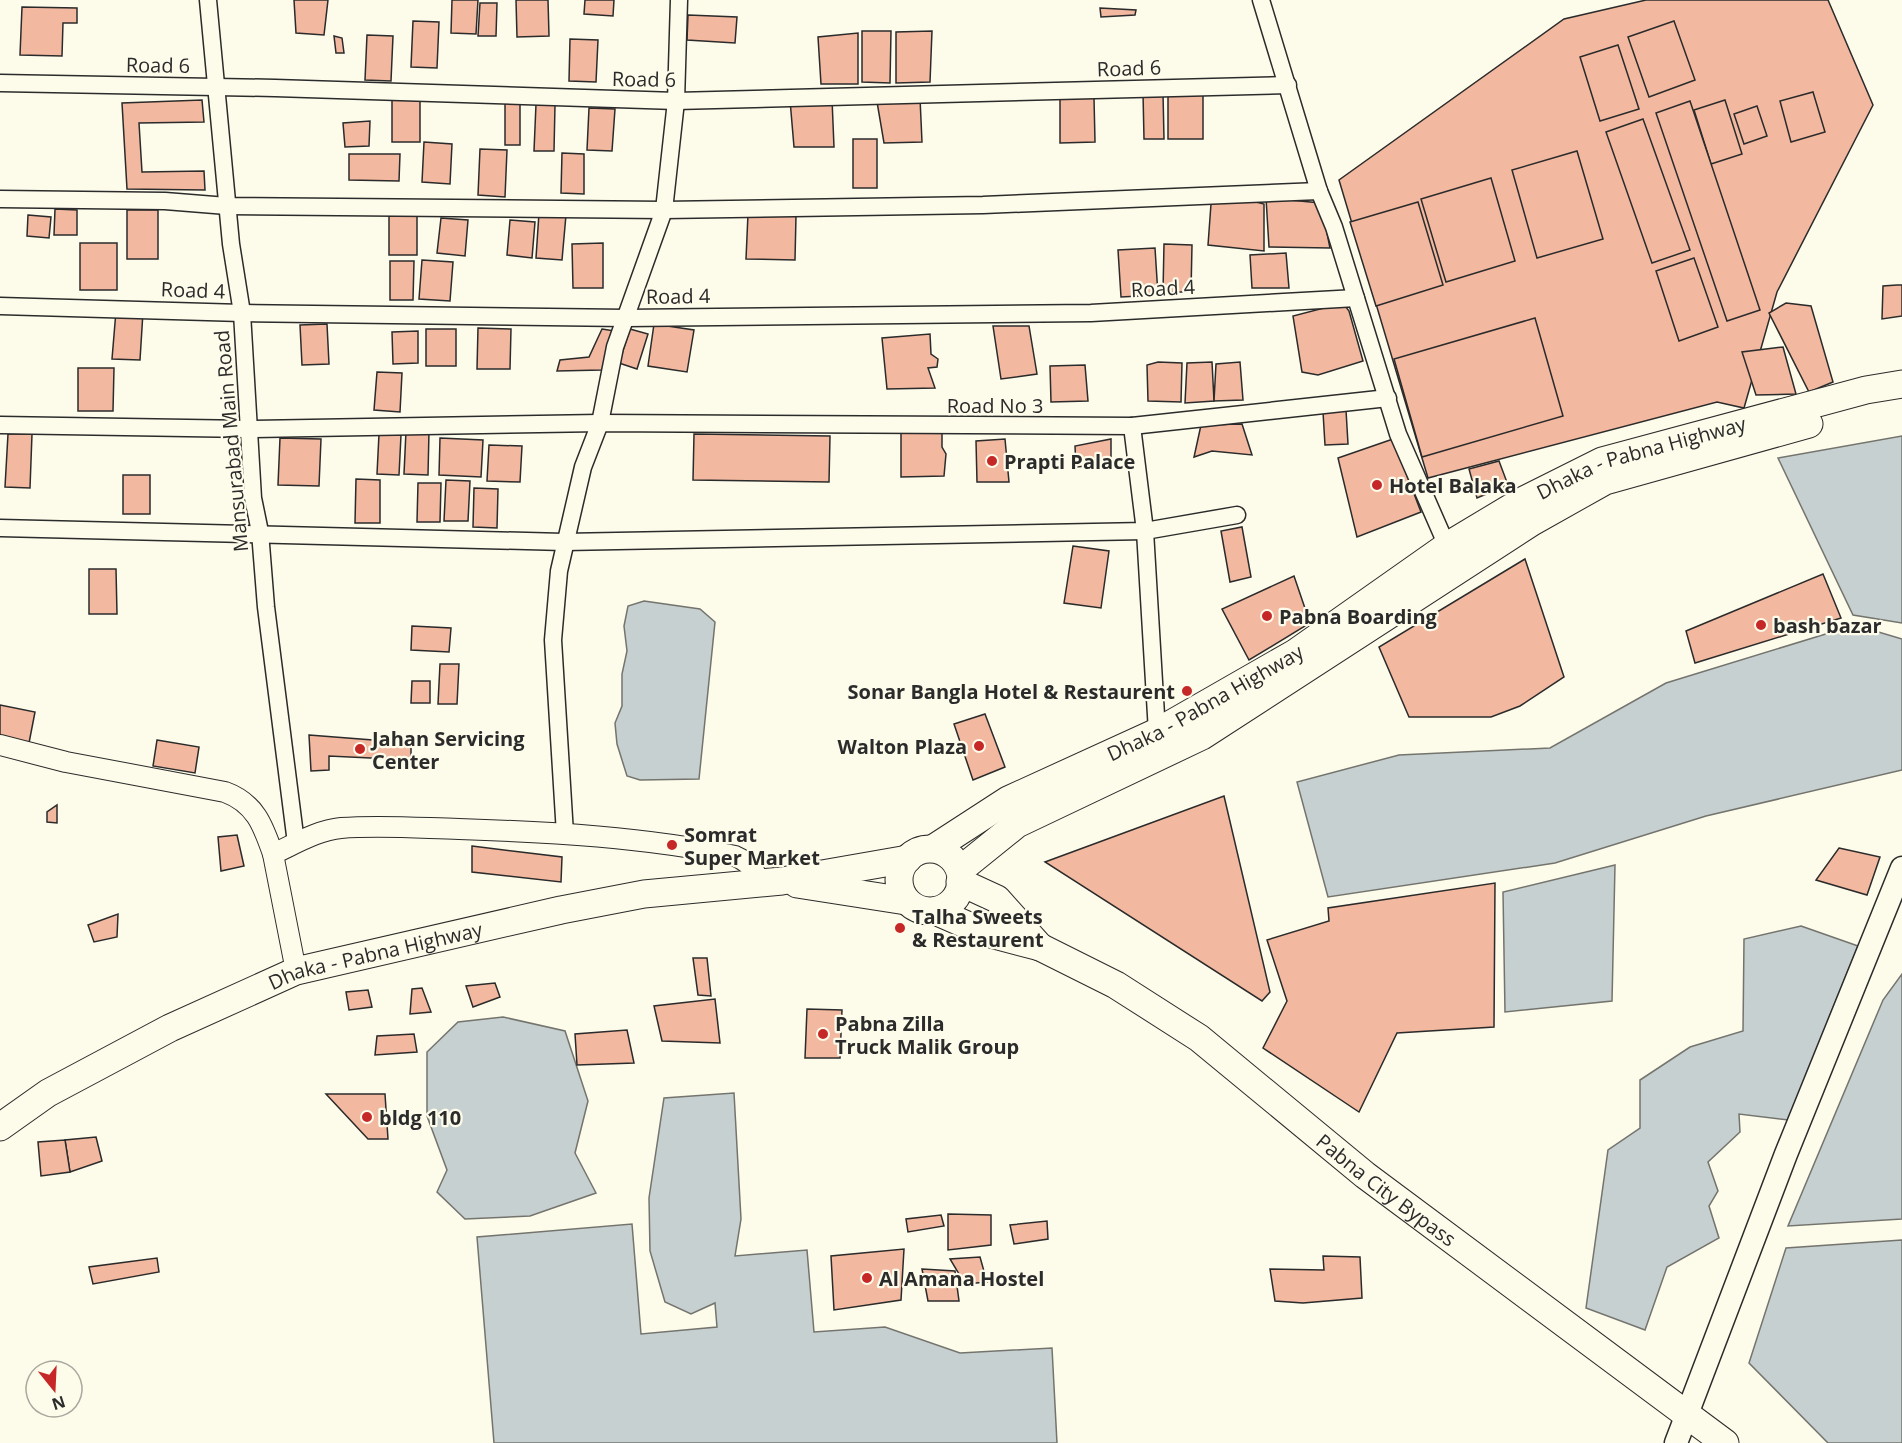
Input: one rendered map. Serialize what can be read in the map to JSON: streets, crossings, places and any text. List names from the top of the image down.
{
  "streets": {
    "highway": ["Dhaka - Pabna Highway", "Pabna City Bypass"],
    "street": [
      "Road 6",
      "Road 4",
      "Road No 3",
      "Mansurabad Main Road"
    ]
  },
  "crossings": [
    ["Road 6", "Mansurabad Main Road"],
    ["Road 4", "Mansurabad Main Road"],
    ["Road No 3", "Mansurabad Main Road"],
    ["Dhaka - Pabna Highway", "Pabna City Bypass"]
  ],
  "places": [
    "Prapti Palace",
    "Hotel Balaka",
    "Pabna Boarding",
    "bash bazar",
    "Sonar Bangla Hotel & Restaurent",
    "Walton Plaza",
    "Jahan Servicing Center",
    "Somrat Super Market",
    "Talha Sweets & Restaurent",
    "Pabna Zilla Truck Malik Group",
    "bldg 110",
    "Al Amana Hostel"
  ],
  "north": "bottom"
}
